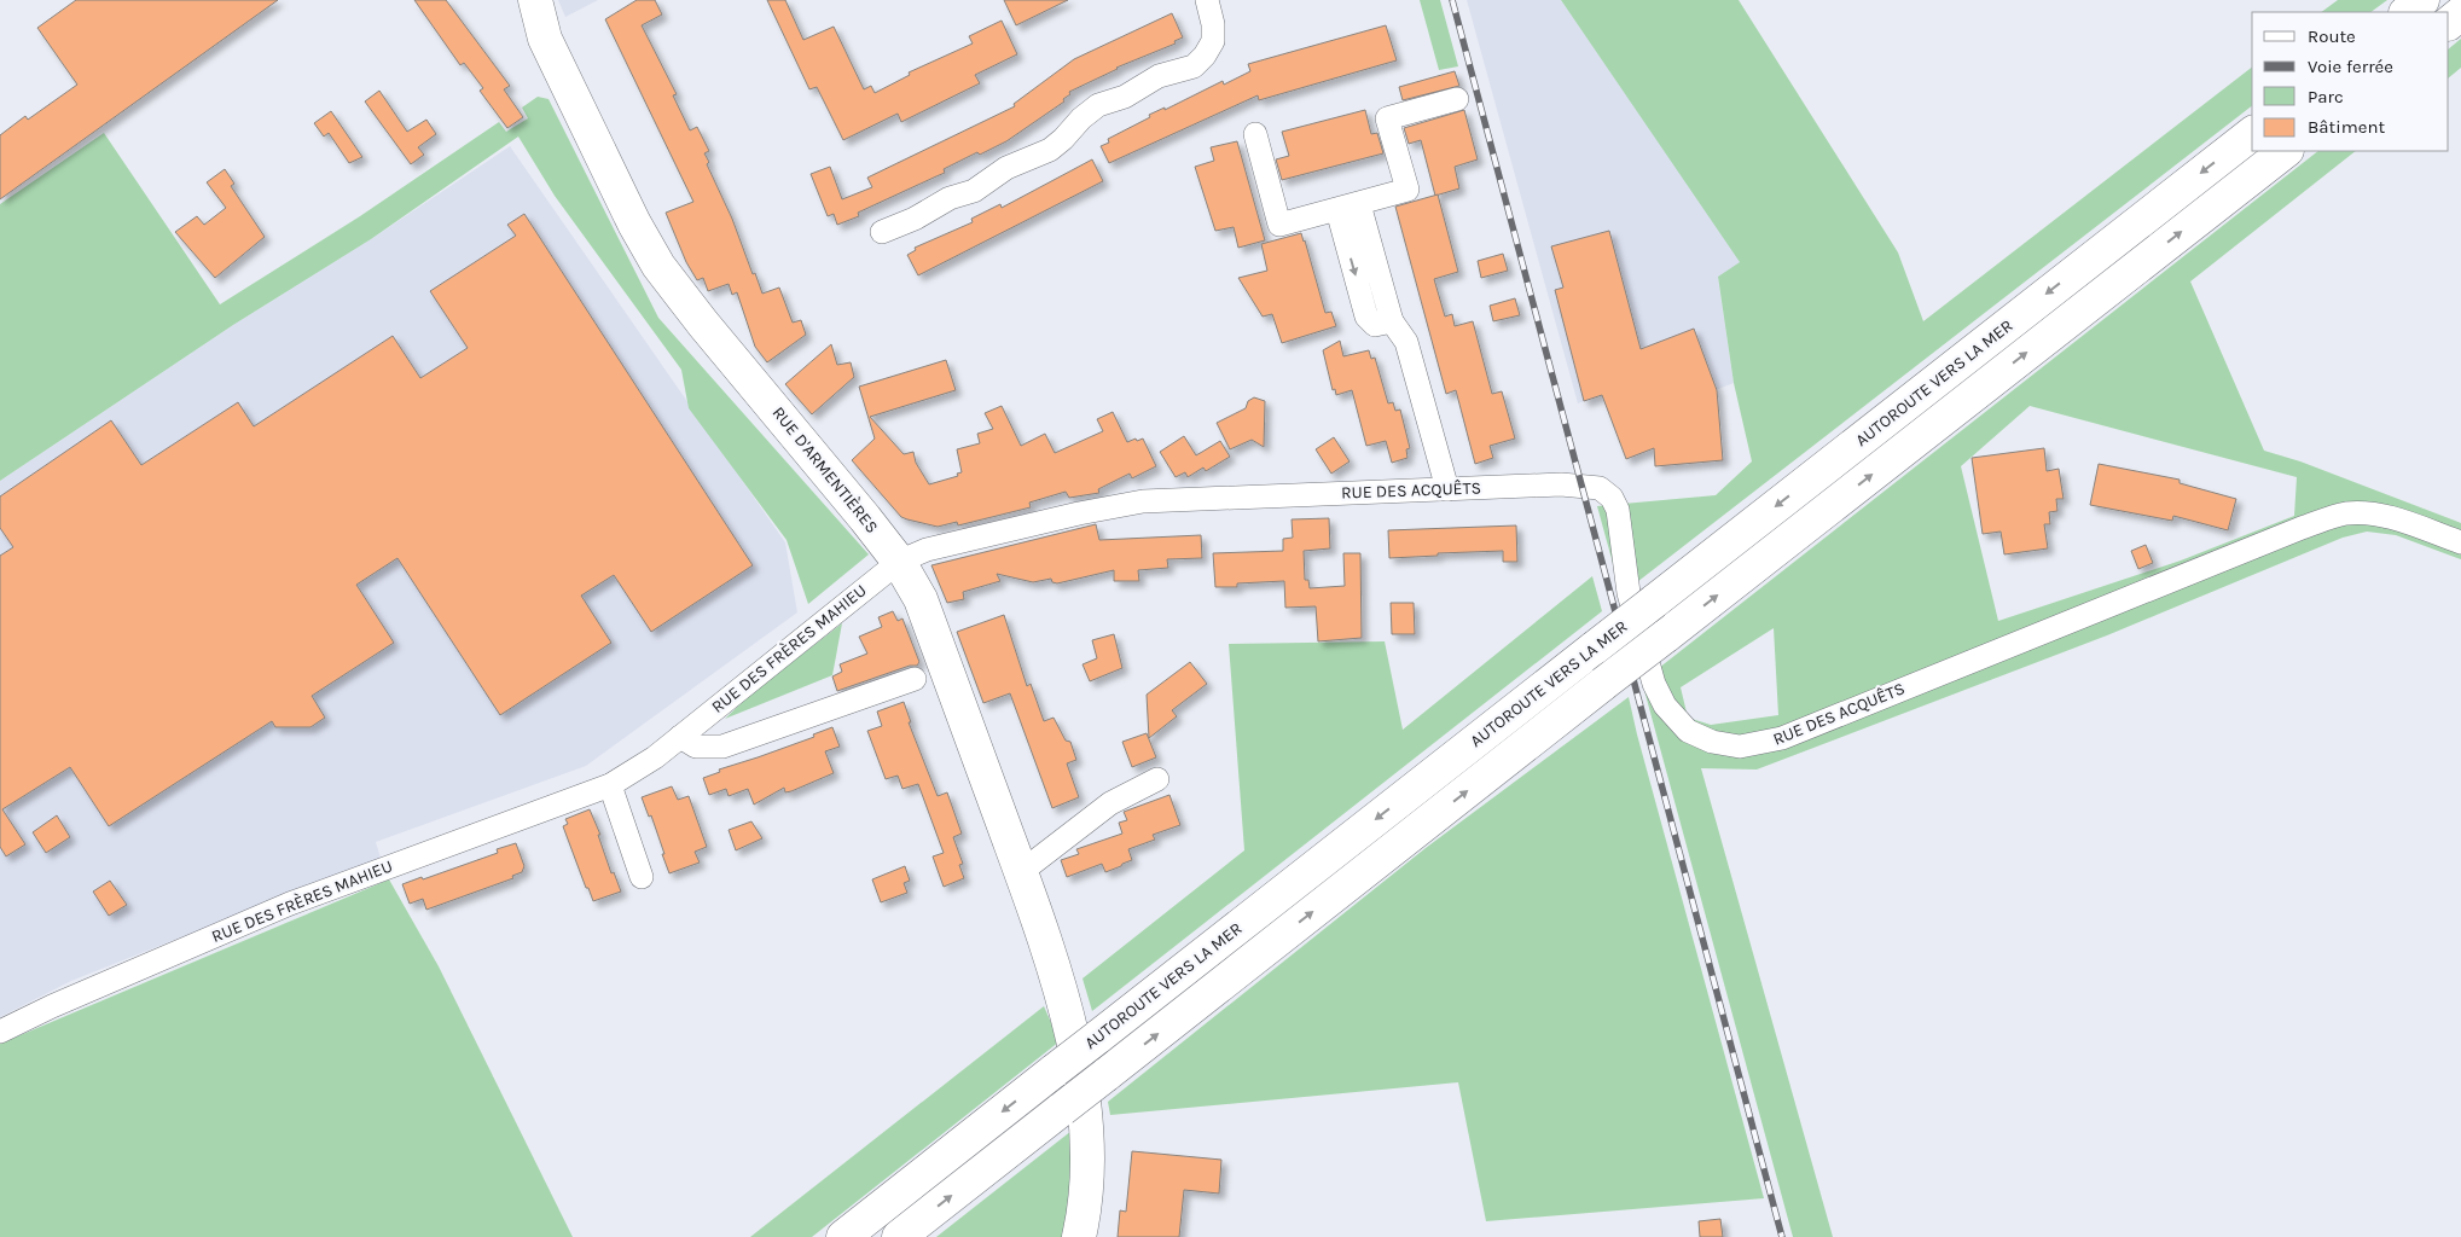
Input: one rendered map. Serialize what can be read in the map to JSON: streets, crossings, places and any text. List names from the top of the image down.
{
  "streets": {
    "main road": ["AUTOROUTE VERS LA MER", "RUE D'ARMENTIÈRES"],
    "street": ["RUE DES ACQUÊTS", "RUE DES FRÈRES MAHIEU"]
  },
  "crossings": [
    ["RUE D'ARMENTIÈRES", "RUE DES ACQUÊTS"],
    ["RUE D'ARMENTIÈRES", "RUE DES FRÈRES MAHIEU"],
    ["RUE DES ACQUÊTS", "RUE DES FRÈRES MAHIEU"]
  ],
  "legend": [
    "Route",
    "Voie ferrée",
    "Parc",
    "Bâtiment"
  ]
}
